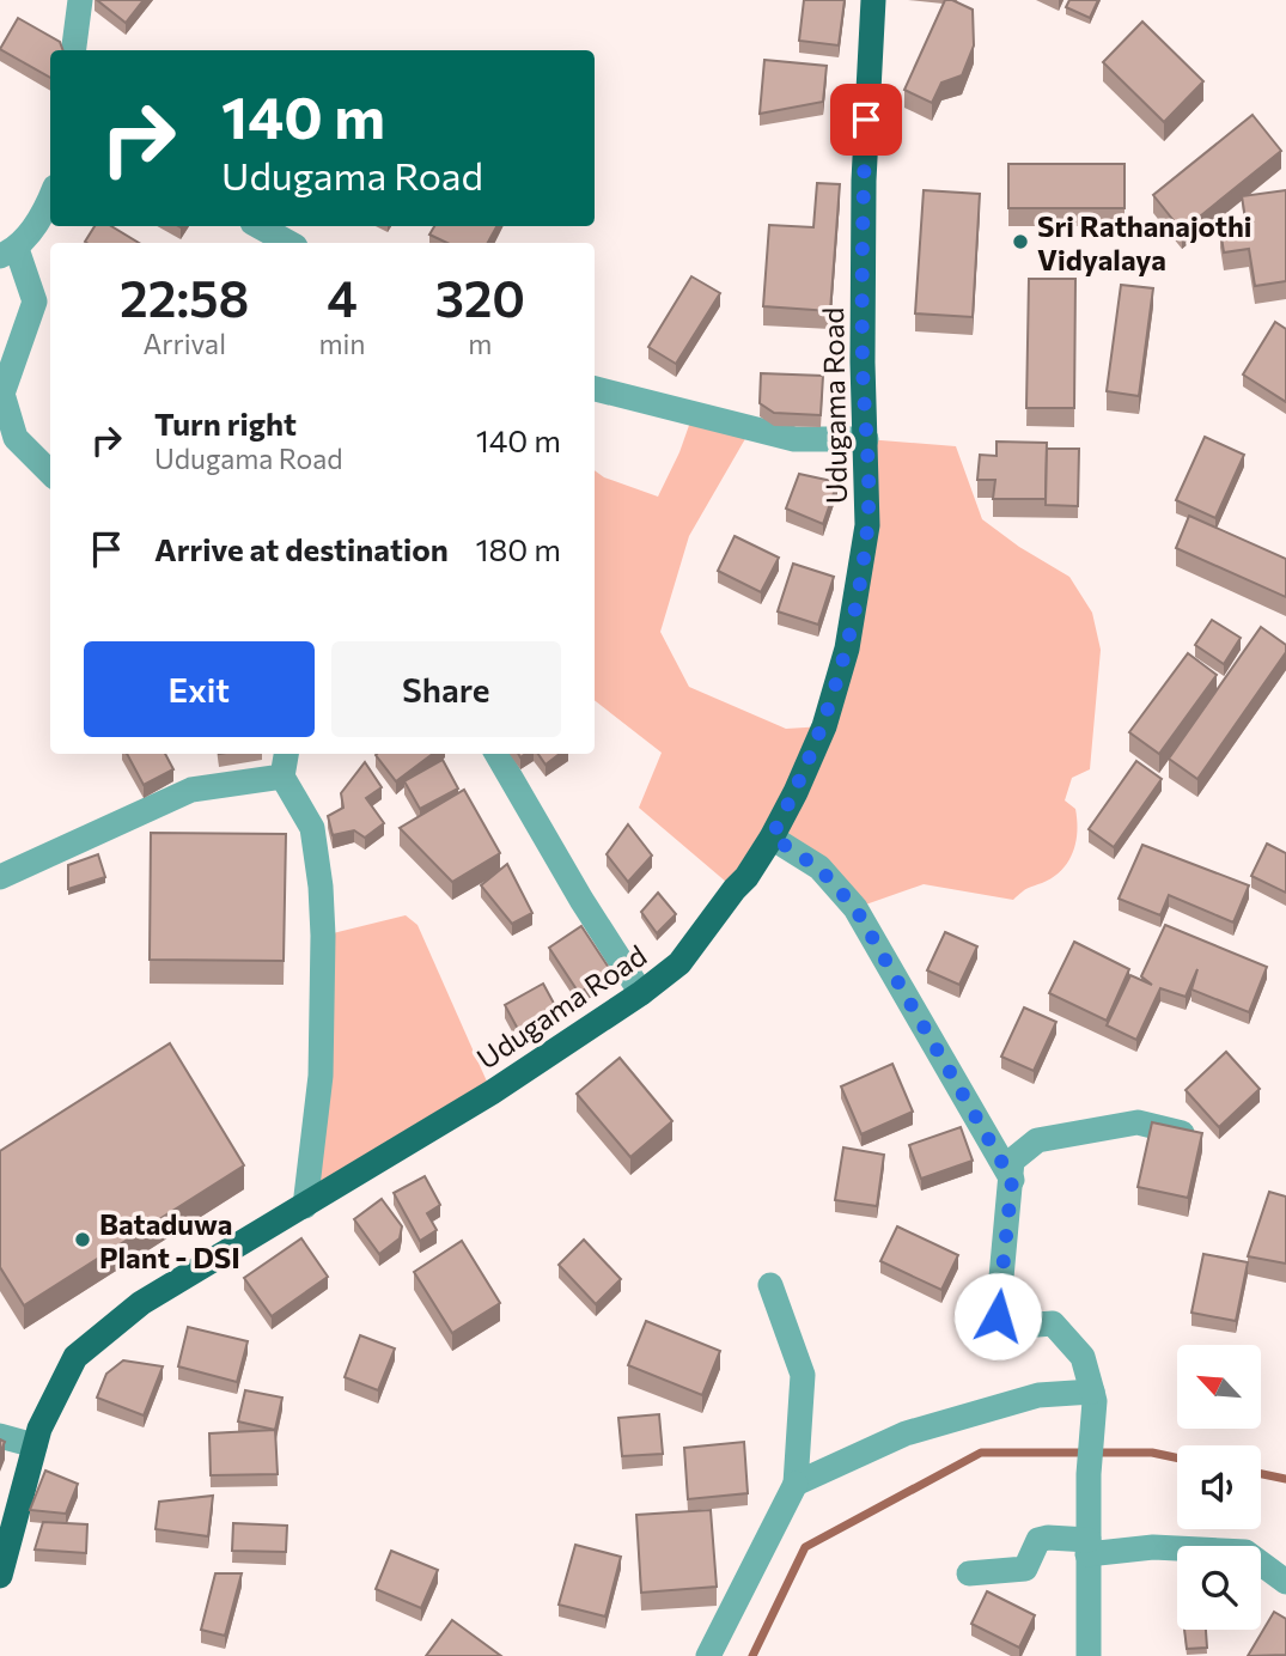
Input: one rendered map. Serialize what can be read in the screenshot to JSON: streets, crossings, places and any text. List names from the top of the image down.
{
  "streets": {
    "main road": ["Udugama Road"]
  },
  "places": ["Sri Rathanajothi Vidyalaya", "Bataduwa Plant - DSI"],
  "north": "top left",
  "page": {
    "turn": ["140 m", "Udugama Road"],
    "eta": [
      "22:58",
      "Arrival",
      "4",
      "min",
      "320",
      "m"
    ],
    "list": [
      {
        "name": "Turn right",
        "note": "Udugama Road",
        "value": "140 m"
      },
      {
        "name": "Arrive at destination",
        "value": "180 m"
      }
    ],
    "buttons": ["Exit", "Share"]
  }
}
